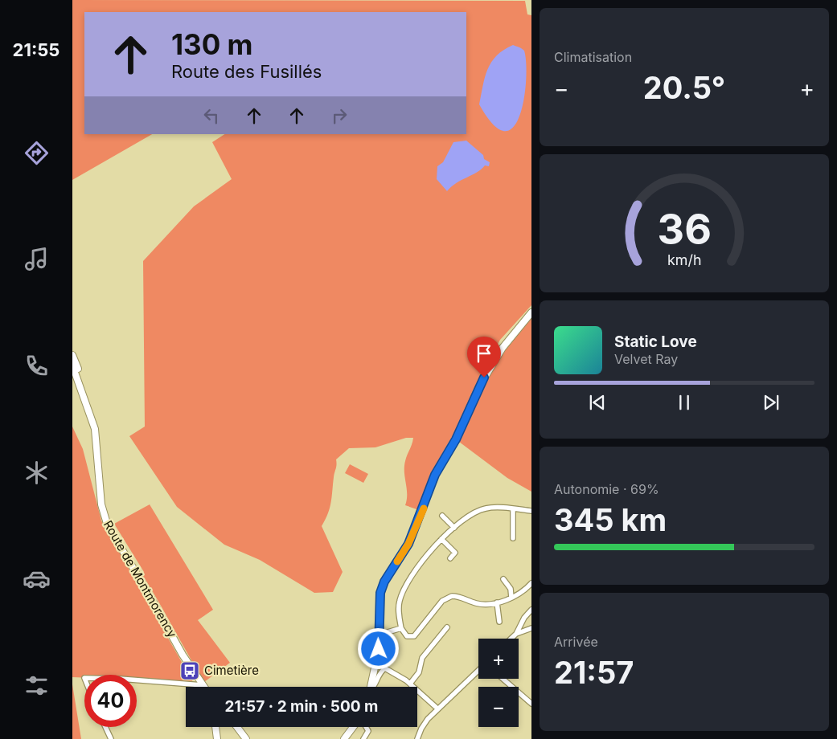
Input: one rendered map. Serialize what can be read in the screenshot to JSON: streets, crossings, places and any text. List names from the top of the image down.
{
  "streets": {
    "street": ["Route de Montmorency"]
  },
  "places": {
    "bus stop": ["Cimetière"]
  },
  "page": {
    "tabs": "21:55",
    "tile": [
      "Climatisation",
      ["Autonomie · 69%", "345 km"],
      ["Arrivée", "21:57"]
    ],
    "turn": ["130 m", "Route des Fusillés"],
    "heat": ["−", "20.5°", "+"],
    "song": ["Static Love", "Velvet Ray"],
    "map_buttons": ["+", "−"],
    "limit": "40",
    "trip": "21:57 · 2 min · 500 m",
    "gauge": ["36", "km/h"]
  }
}
